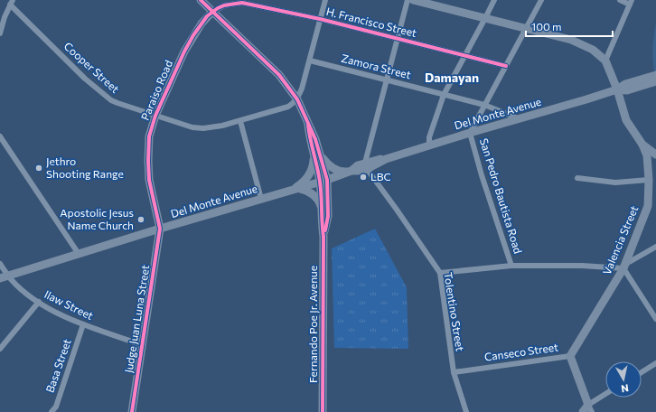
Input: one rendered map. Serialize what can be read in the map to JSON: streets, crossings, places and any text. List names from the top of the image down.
{
  "streets": {
    "main road": [
      "Paraiso Road",
      "Del Monte Avenue",
      "Valencia Street",
      "Judge Juan Luna Street",
      "Fernando Poe Jr. Avenue"
    ],
    "street": [
      "H. Francisco Street",
      "Zamora Street",
      "Cooper Street",
      "San Pedro Bautista Road",
      "Ilaw Street",
      "Tolentino Street",
      "Canseco Street",
      "Basa Street"
    ]
  },
  "crossings": [
    ["H. Francisco Street", "Paraiso Road"],
    ["H. Francisco Street", "San Pedro Bautista Road"],
    ["H. Francisco Street", "Fernando Poe Jr. Avenue"],
    ["Zamora Street", "Del Monte Avenue"],
    ["Zamora Street", "San Pedro Bautista Road"],
    ["Cooper Street", "Paraiso Road"],
    ["Cooper Street", "Fernando Poe Jr. Avenue"],
    ["Paraiso Road", "Del Monte Avenue"],
    ["Paraiso Road", "Judge Juan Luna Street"],
    ["Paraiso Road", "Fernando Poe Jr. Avenue"],
    ["Del Monte Avenue", "San Pedro Bautista Road"],
    ["Del Monte Avenue", "Ilaw Street"],
    ["Del Monte Avenue", "Tolentino Street"],
    ["Del Monte Avenue", "Judge Juan Luna Street"],
    ["Del Monte Avenue", "Fernando Poe Jr. Avenue"],
    ["Valencia Street", "Canseco Street"],
    ["Ilaw Street", "Judge Juan Luna Street"],
    ["Ilaw Street", "Basa Street"],
    ["Tolentino Street", "Canseco Street"]
  ],
  "districts": ["Damayan"],
  "places": ["Jethro Shooting Range", "LBC", "Apostolic Jesus Name Church"],
  "scale_bar": "100 m",
  "north": "bottom"
}
